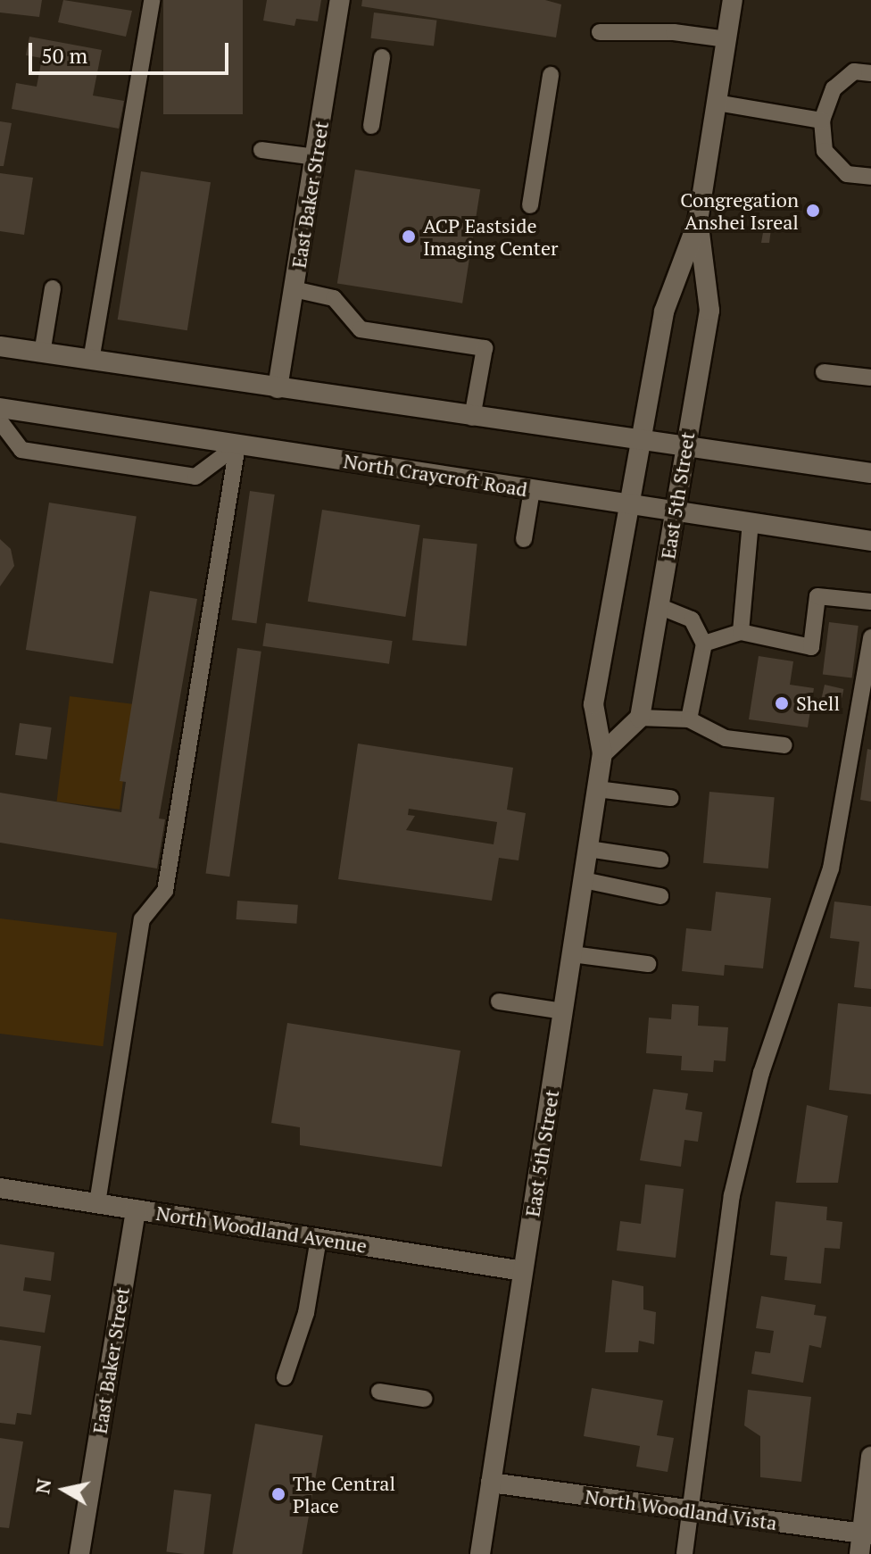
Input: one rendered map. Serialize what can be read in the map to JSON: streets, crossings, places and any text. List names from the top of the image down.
{
  "streets": {
    "street": [
      "East Baker Street",
      "North Craycroft Road",
      "East 5th Street",
      "North Woodland Avenue",
      "North Woodland Vista"
    ]
  },
  "crossings": [
    ["East Baker Street", "North Woodland Avenue"],
    ["North Craycroft Road", "East 5th Street"],
    ["East 5th Street", "North Woodland Avenue"],
    ["East 5th Street", "North Woodland Vista"]
  ],
  "places": [
    "Congregation Anshei Isreal",
    "ACP Eastside Imaging Center",
    "Shell",
    "The Central Place"
  ],
  "scale_bar": "50 m",
  "north": "left"
}
